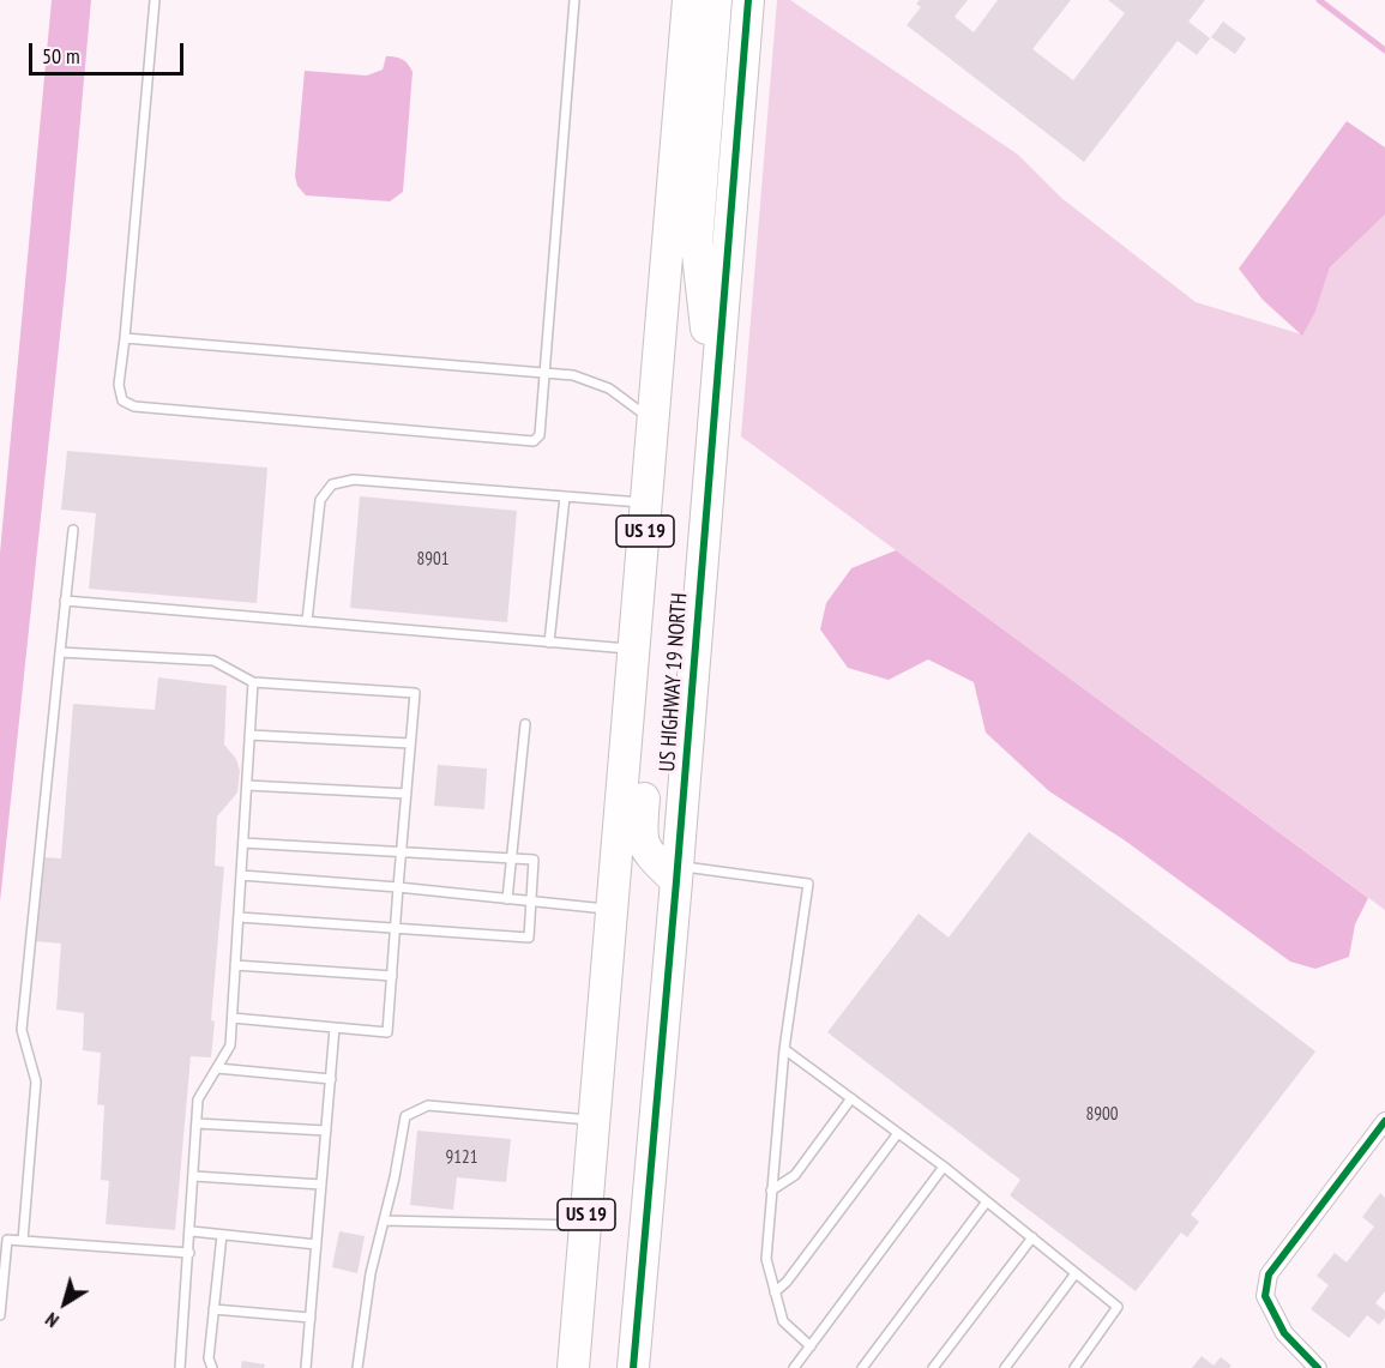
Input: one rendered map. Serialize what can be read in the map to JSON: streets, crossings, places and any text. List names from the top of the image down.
{
  "streets": {
    "highway": ["US 19", "US HIGHWAY 19 NORTH"]
  },
  "house_numbers": ["8901", "8900", "9121"],
  "scale_bar": "50 m",
  "north": "bottom left"
}
